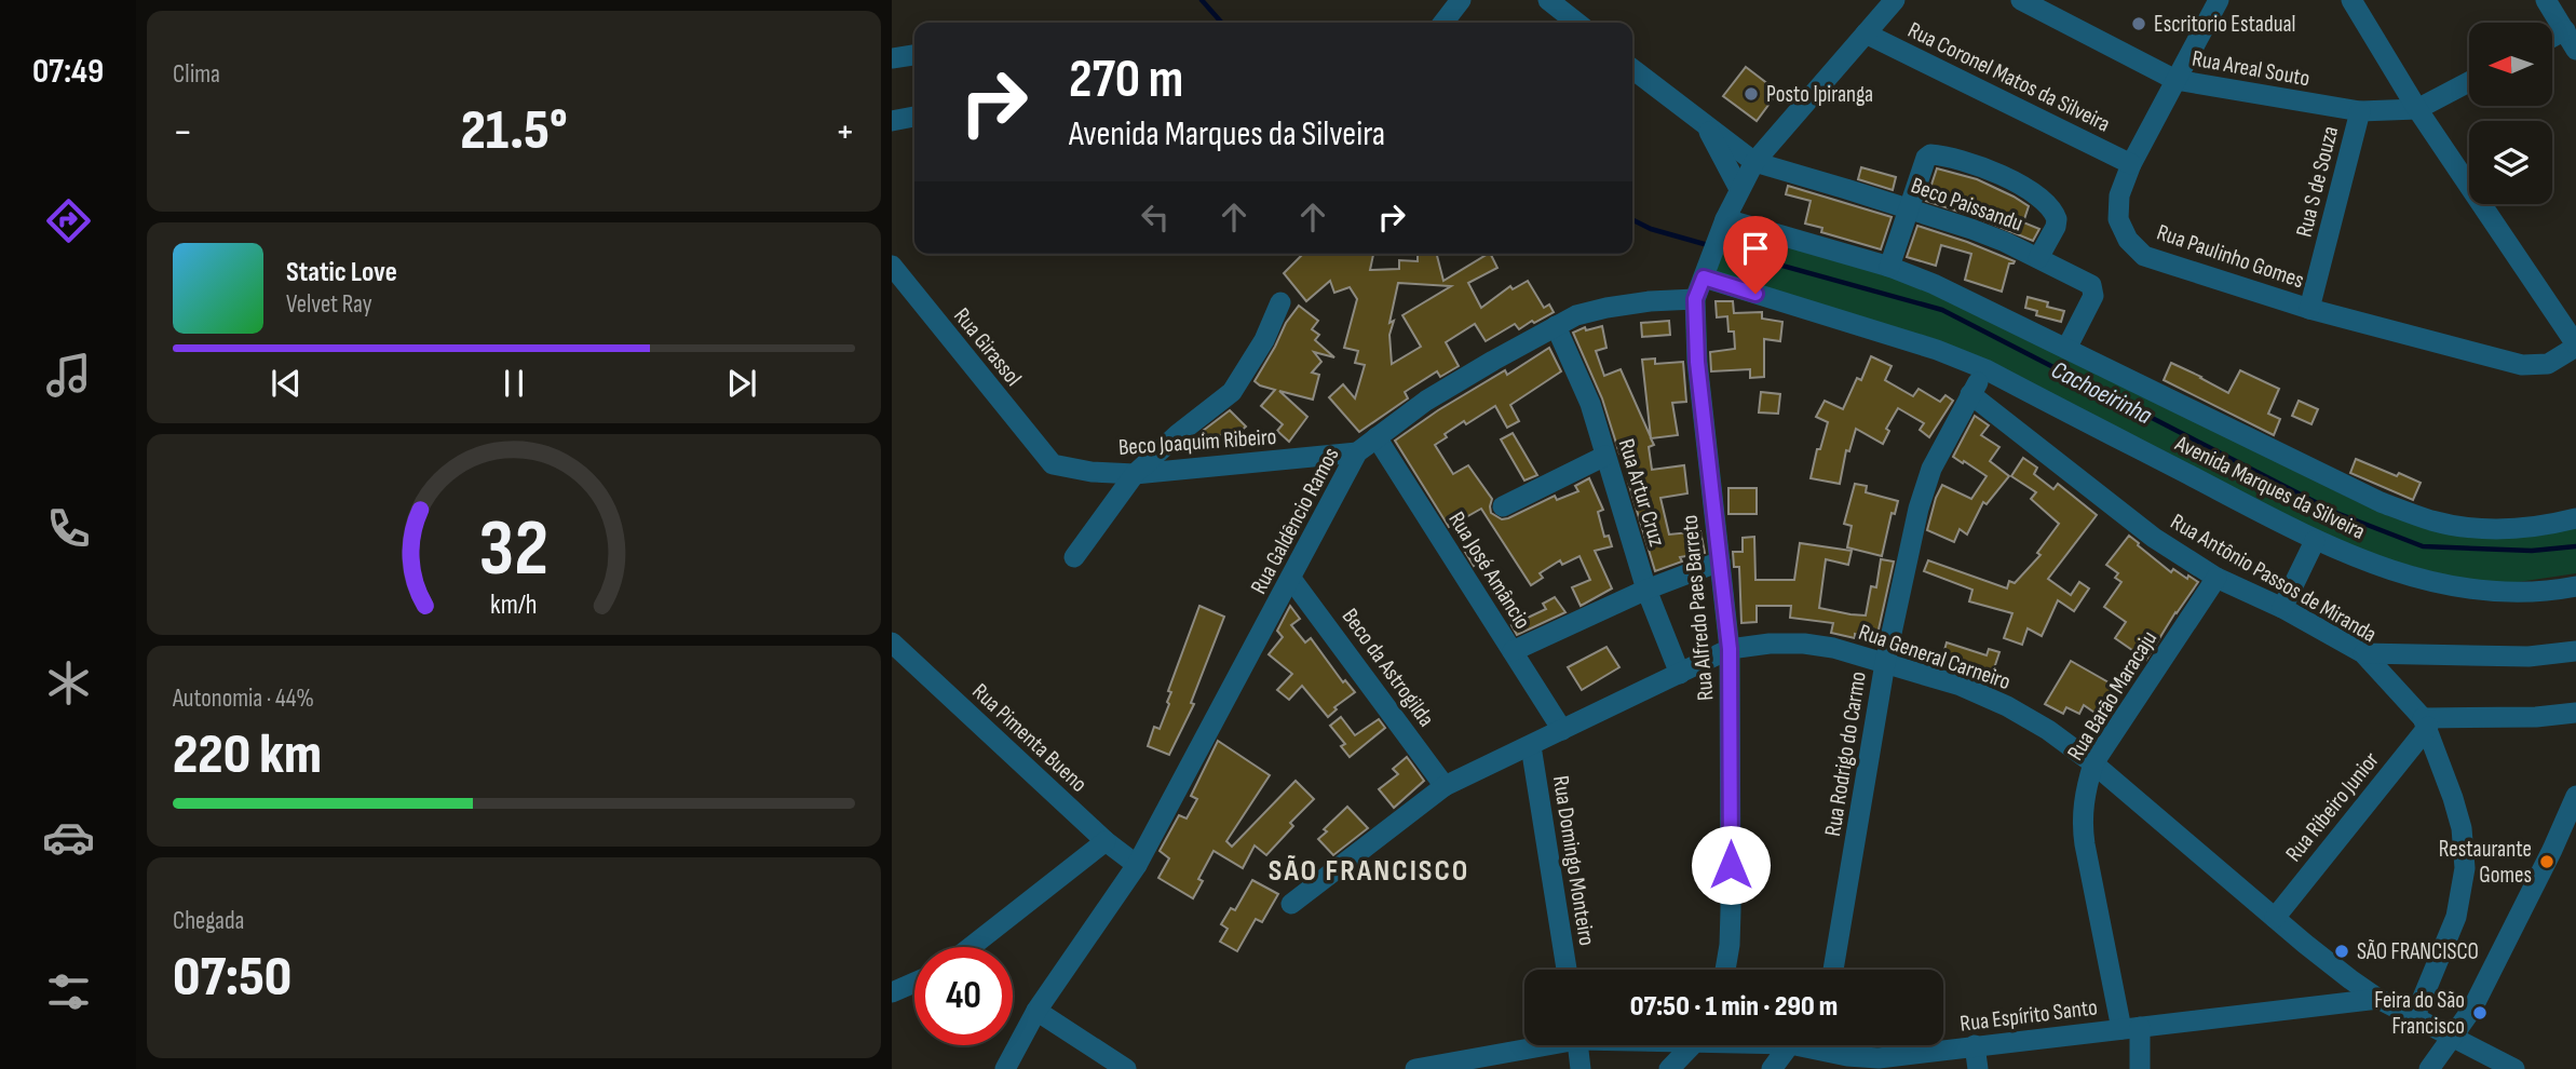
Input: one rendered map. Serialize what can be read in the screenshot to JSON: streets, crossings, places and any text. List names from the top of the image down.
{
  "streets": {
    "street": [
      "Rua Areal Souto",
      "Rua Coronel Matos da Silveira",
      "Rua S de Souza",
      "Beco Paissandu",
      "Rua Paulinho Gomes",
      "Rua Girassol",
      "Beco Joaquim Ribeiro",
      "Avenida Marques da Silveira",
      "Rua Artur Cruz",
      "Rua Galdêncio Ramos",
      "Rua José Amâncio",
      "Rua Antônio Passos de Miranda",
      "Rua Alfredo Paes Barreto",
      "Rua General Carneiro",
      "Beco da Astrogilda",
      "Rua Barão Maracaju",
      "Rua Pimenta Bueno",
      "Rua Rodrigo do Carmo",
      "Rua Ribeiro Junior",
      "Rua Domingo Monteiro",
      "Rua Espírito Santo"
    ]
  },
  "crossings": [
    ["Rua Areal Souto", "Rua S de Souza"],
    ["Rua Areal Souto", "Rua Paulinho Gomes"],
    ["Rua Coronel Matos da Silveira", "Rua Paulinho Gomes"],
    ["Rua Coronel Matos da Silveira", "Rua Alfredo Paes Barreto"],
    ["Rua S de Souza", "Rua Paulinho Gomes"],
    ["Beco Paissandu", "Avenida Marques da Silveira"],
    ["Beco Paissandu", "Rua Alfredo Paes Barreto"],
    ["Rua Girassol", "Beco Joaquim Ribeiro"],
    ["Beco Joaquim Ribeiro", "Rua Galdêncio Ramos"],
    ["Avenida Marques da Silveira", "Rua Alfredo Paes Barreto"],
    ["Avenida Marques da Silveira", "Rua Rodrigo do Carmo"],
    ["Rua Artur Cruz", "Rua Galdêncio Ramos"],
    ["Rua Artur Cruz", "Rua General Carneiro"],
    ["Rua Galdêncio Ramos", "Rua José Amâncio"],
    ["Rua Galdêncio Ramos", "Rua Alfredo Paes Barreto"],
    ["Rua Galdêncio Ramos", "Beco da Astrogilda"],
    ["Rua Galdêncio Ramos", "Rua Pimenta Bueno"],
    ["Rua José Amâncio", "Rua General Carneiro"],
    ["Rua Antônio Passos de Miranda", "Rua Barão Maracaju"],
    ["Rua Antônio Passos de Miranda", "Rua Rodrigo do Carmo"],
    ["Rua Antônio Passos de Miranda", "Rua Ribeiro Junior"],
    ["Rua Alfredo Paes Barreto", "Rua General Carneiro"],
    ["Rua General Carneiro", "Beco da Astrogilda"],
    ["Rua General Carneiro", "Rua Barão Maracaju"],
    ["Rua General Carneiro", "Rua Rodrigo do Carmo"],
    ["Rua General Carneiro", "Rua Ribeiro Junior"],
    ["Rua General Carneiro", "Rua Domingo Monteiro"],
    ["Rua General Carneiro", "Rua Espírito Santo"],
    ["Rua Barão Maracaju", "Rua Espírito Santo"]
  ],
  "districts": ["SÃO FRANCISCO"],
  "water": ["Cachoeirinha"],
  "places": [
    "Escritorio Estadual",
    "Posto Ipiranga",
    "Restaurante Gomes",
    "SÃO FRANCISCO",
    "Feira do São Francisco"
  ],
  "north": "left",
  "page": {
    "tabs": "07:49",
    "tile": [
      "Clima",
      ["Autonomia · 44%", "220 km"],
      ["Chegada", "07:50"]
    ],
    "turn": ["270 m", "Avenida Marques da Silveira"],
    "heat": ["−", "21.5°", "+"],
    "song": ["Static Love", "Velvet Ray"],
    "limit": "40",
    "trip": "07:50 · 1 min · 290 m",
    "gauge": ["32", "km/h"]
  }
}
